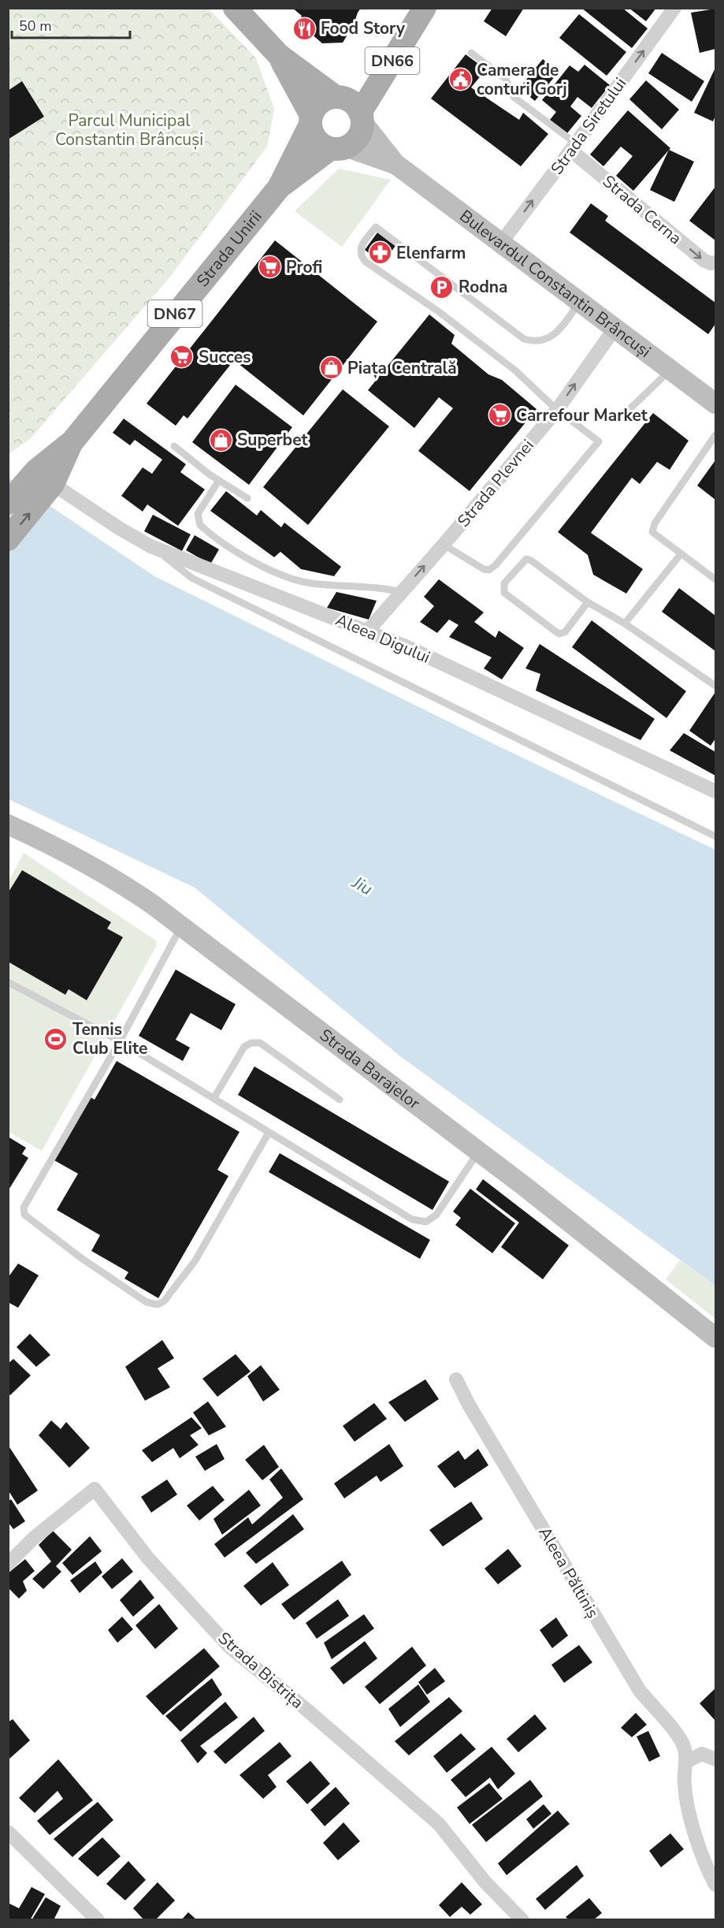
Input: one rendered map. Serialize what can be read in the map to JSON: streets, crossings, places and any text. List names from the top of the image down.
{
  "streets": {
    "main road": [
      "DN66",
      "Strada Unirii",
      "Bulevardul Constantin Brâncuși",
      "DN67",
      "Strada Barajelor"
    ],
    "street": [
      "Strada Siretului",
      "Strada Cerna",
      "Strada Plevnei",
      "Aleea Digului",
      "Aleea Păltiniș",
      "Strada Bistrița"
    ]
  },
  "crossings": [
    ["Strada Siretului", "Strada Cerna"],
    ["Strada Siretului", "Bulevardul Constantin Brâncuși"],
    ["Strada Unirii", "Bulevardul Constantin Brâncuși"],
    ["Strada Unirii", "Aleea Digului"],
    ["Bulevardul Constantin Brâncuși", "Strada Plevnei"],
    ["Strada Plevnei", "Aleea Digului"]
  ],
  "one_way": ["Strada Siretului", "Strada Cerna", "Strada Plevnei"],
  "water": ["Jiu"],
  "parks": ["Parcul Municipal Constantin Brâncuși"],
  "places": {
    "restaurant": ["Food Story"],
    "public building": ["Camera de conturi Gorj"],
    "pharmacy": ["Elenfarm"],
    "supermarket": ["Profi", "Succes", "Carrefour Market"],
    "parking": ["Rodna"],
    "shop": ["Piața Centrală", "Superbet"],
    "sports": ["Tennis Club Elite"]
  },
  "scale_bar": "50 m"
}
